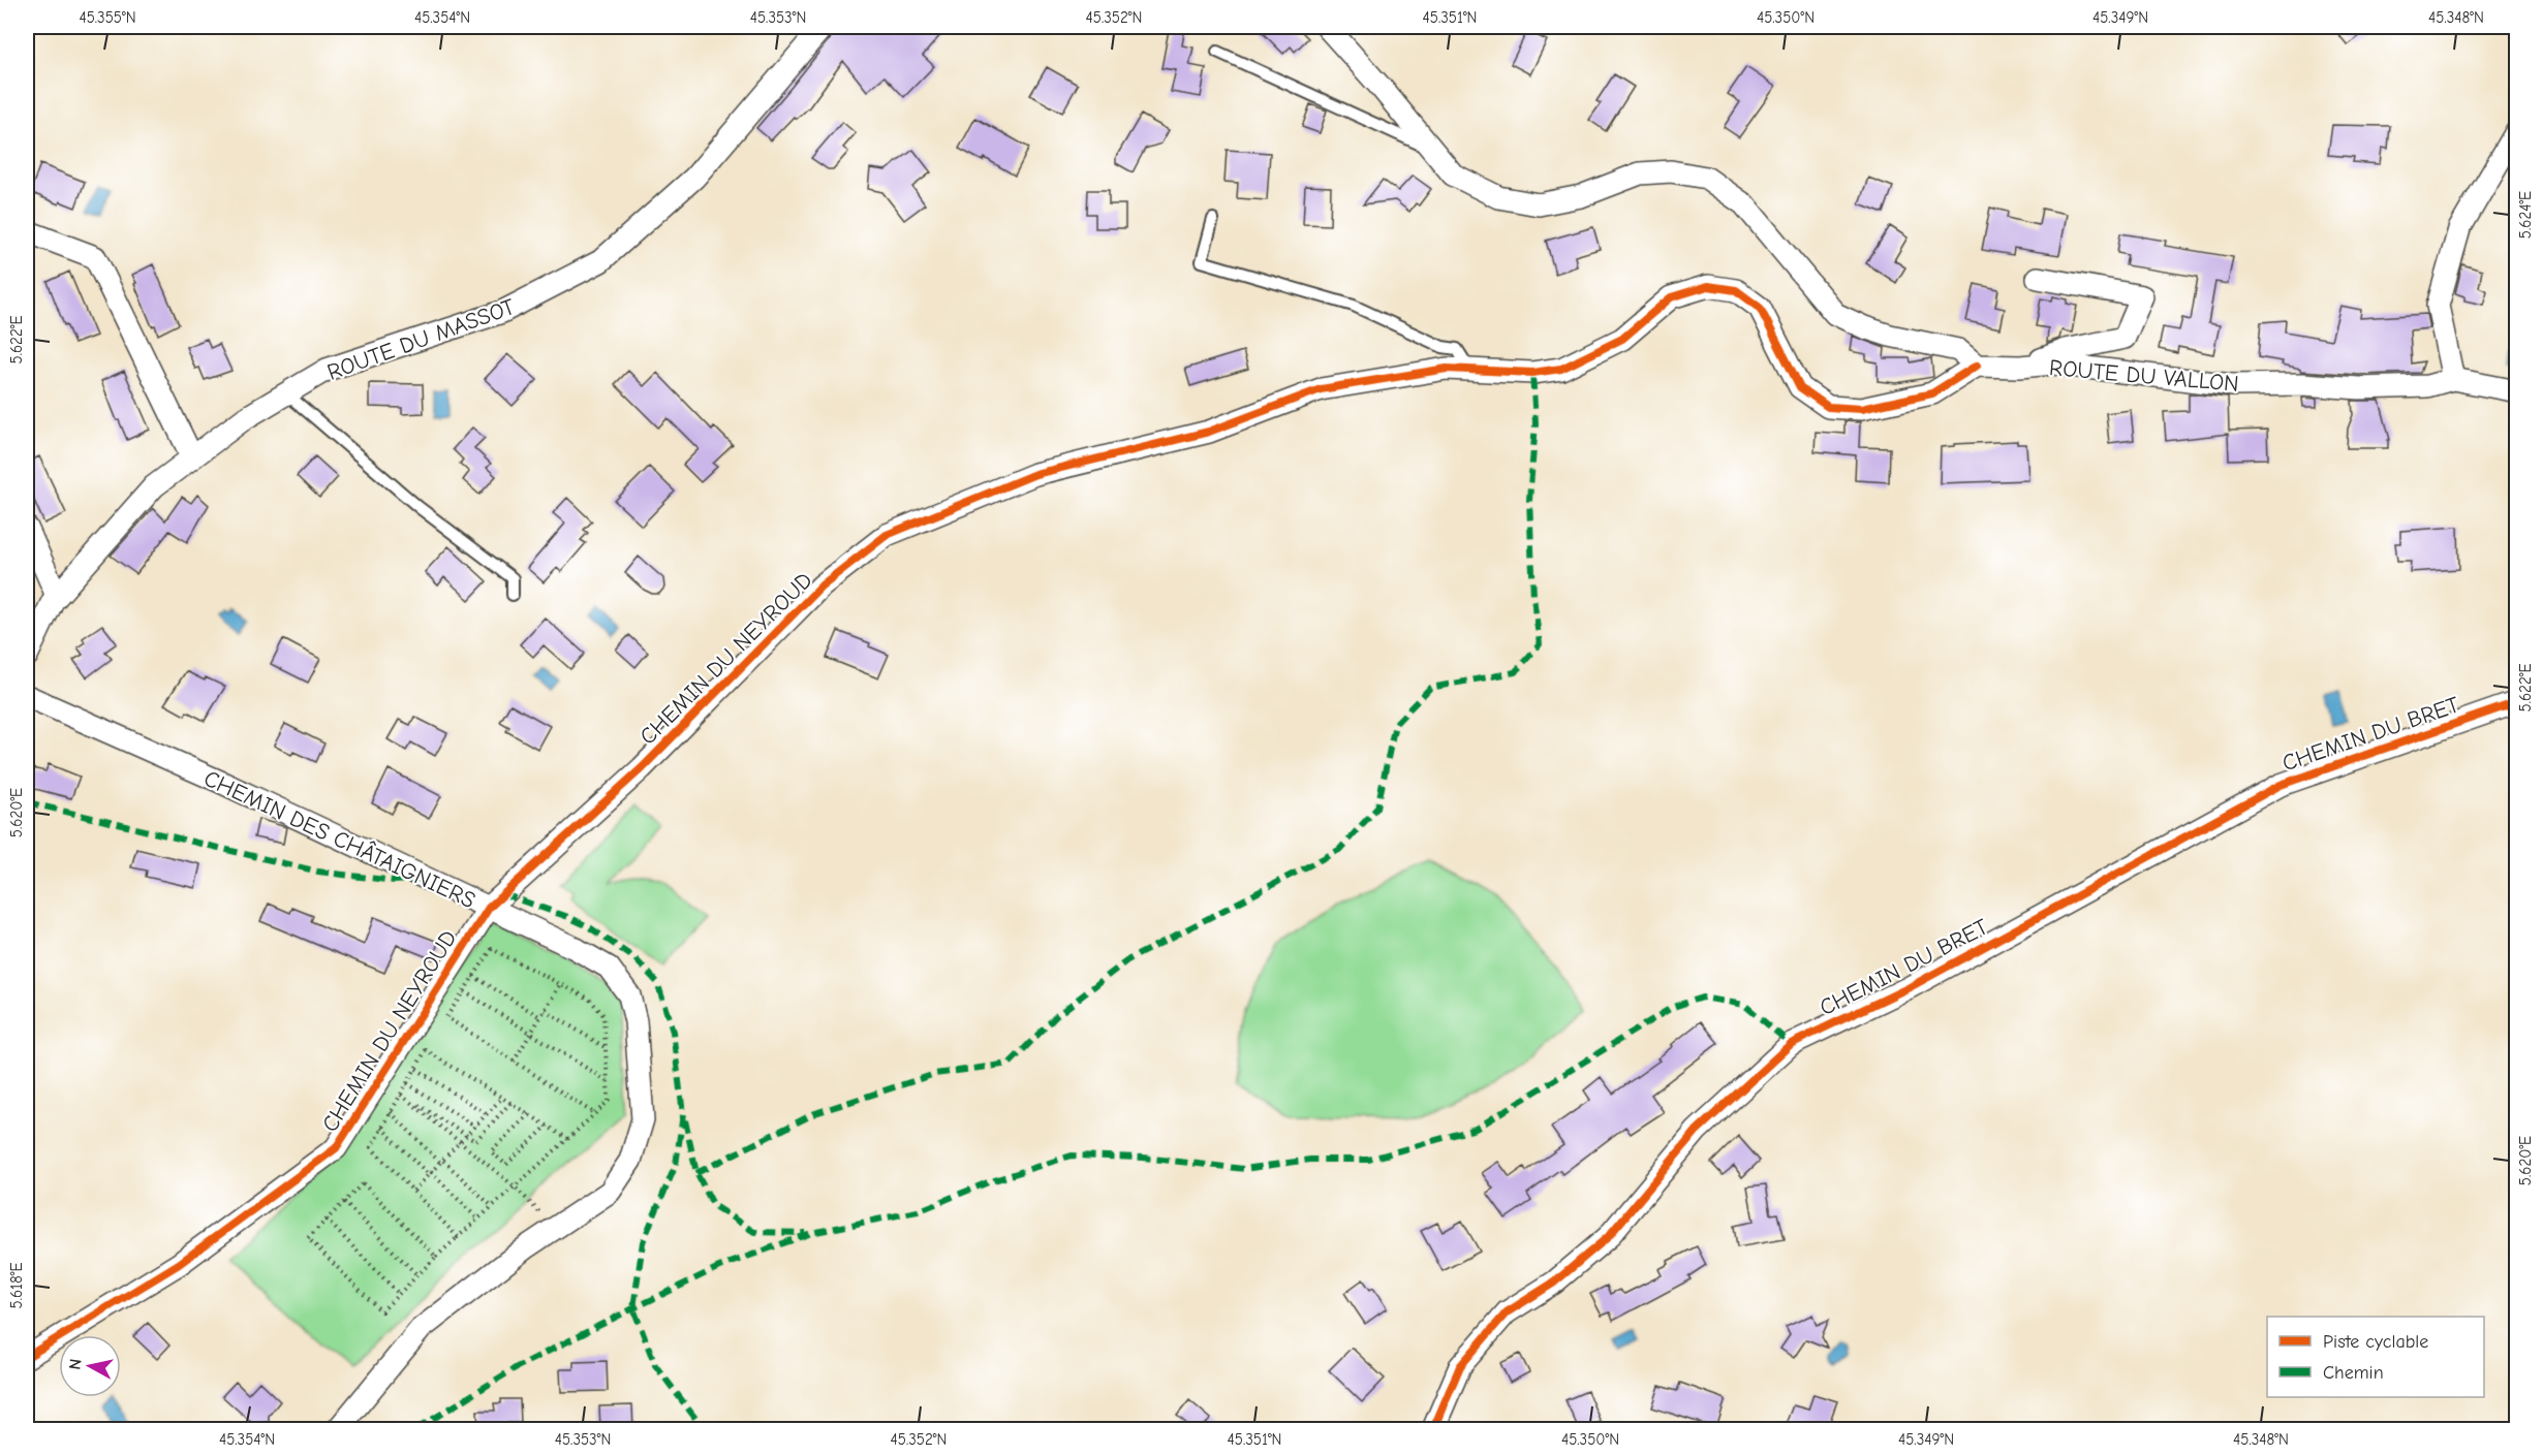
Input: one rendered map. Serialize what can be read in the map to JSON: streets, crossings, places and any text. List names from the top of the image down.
{
  "streets": {
    "street": [
      "ROUTE DU MASSOT",
      "ROUTE DU VALLON",
      "CHEMIN DU NEYROUD",
      "CHEMIN DU BRET",
      "CHEMIN DES CHÂTAIGNIERS"
    ]
  },
  "crossings": [
    ["ROUTE DU VALLON", "CHEMIN DU NEYROUD"],
    ["CHEMIN DU NEYROUD", "CHEMIN DES CHÂTAIGNIERS"]
  ],
  "legend": ["Piste cyclable", "Chemin"],
  "north": "left",
  "coordinates": [
    "45.355°N",
    "45.354°N",
    "45.353°N",
    "45.352°N",
    "45.351°N",
    "45.350°N",
    "45.349°N",
    "45.348°N",
    "5.624°E",
    "5.622°E",
    "5.620°E",
    "5.618°E"
  ]
}
